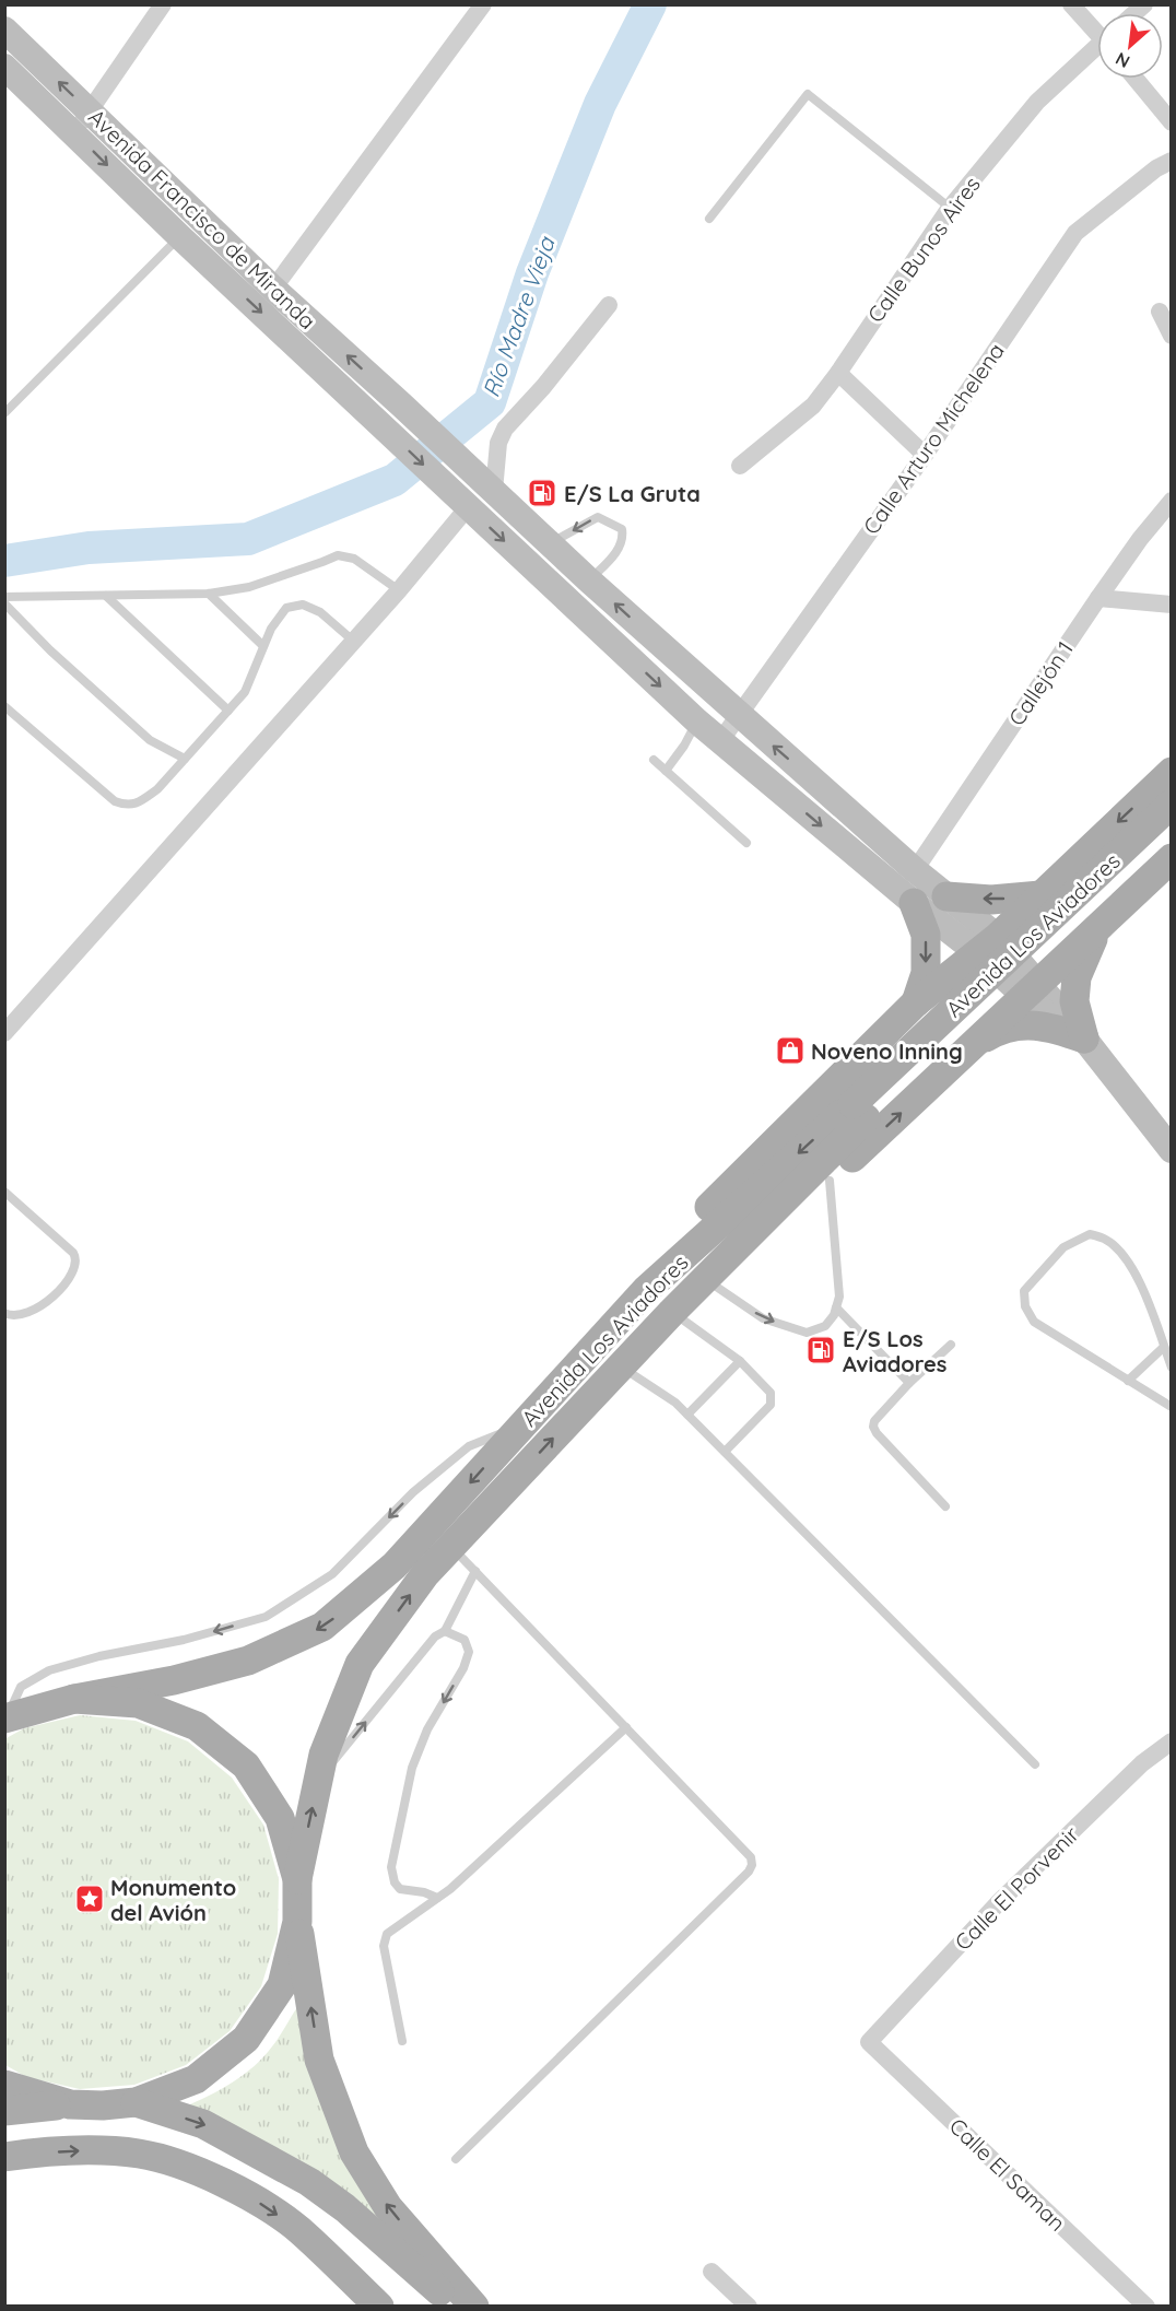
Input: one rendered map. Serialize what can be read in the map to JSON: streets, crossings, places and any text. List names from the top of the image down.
{
  "streets": {
    "main road": ["Avenida Francisco de Miranda", "Avenida Los Aviadores"],
    "street": [
      "Calle Bunos Aires",
      "Calle Arturo Michelena",
      "Callejón 1",
      "Calle El Porvenir",
      "Calle El Saman"
    ]
  },
  "crossings": [
    ["Avenida Francisco de Miranda", "Calle Arturo Michelena"],
    ["Avenida Francisco de Miranda", "Callejón 1"],
    ["Calle El Porvenir", "Calle El Saman"]
  ],
  "water": ["Río Madre Vieja"],
  "places": {
    "fuel station": ["E/S La Gruta", "E/S Los Aviadores"],
    "shop": ["Noveno Inning"],
    "place": ["Monumento del Avión"]
  },
  "north": "bottom left"
}
